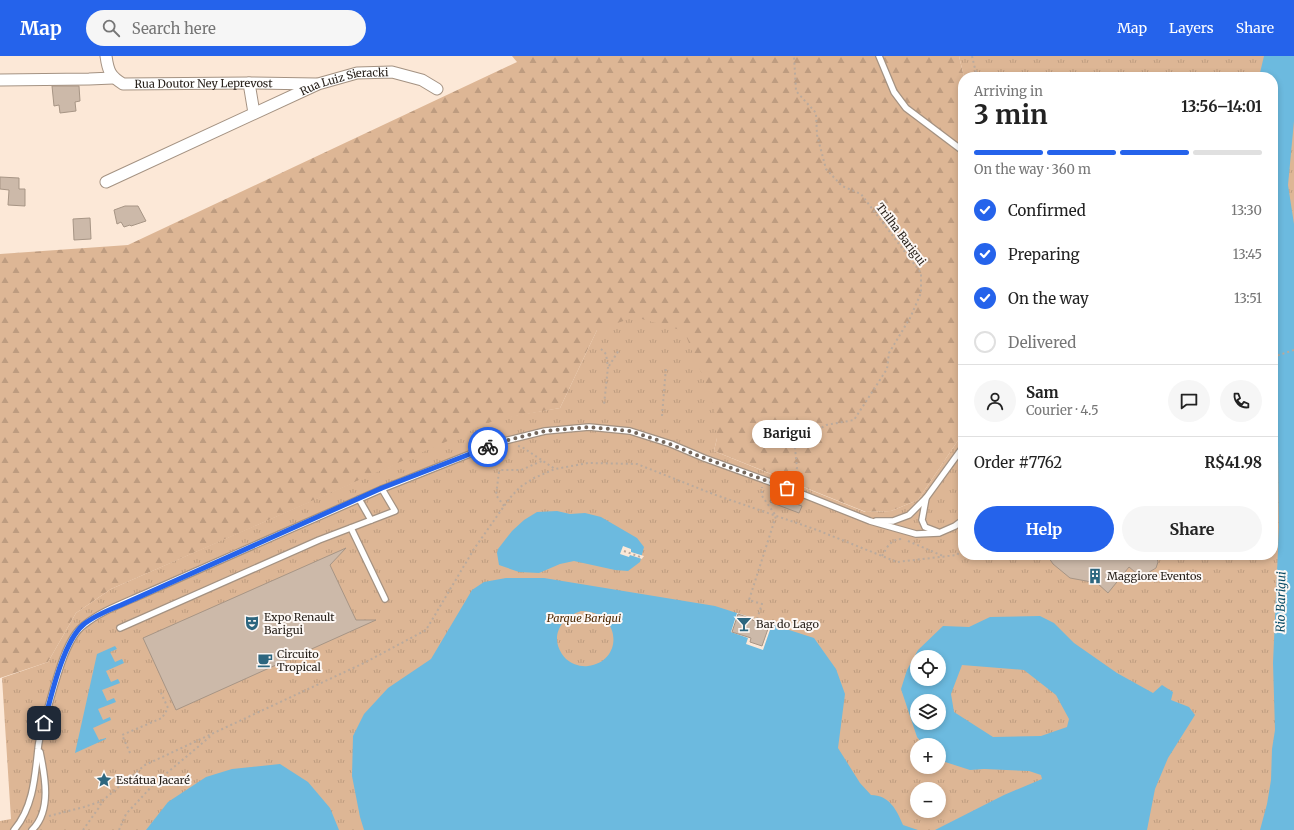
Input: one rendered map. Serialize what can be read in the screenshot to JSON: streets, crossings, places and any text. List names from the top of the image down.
{
  "streets": {
    "street": ["Rua Luiz Sieracki", "Rua Doutor Ney Leprevost"],
    "path": ["Trilha Barigui"]
  },
  "crossings": [
    ["Rua Luiz Sieracki", "Rua Doutor Ney Leprevost"]
  ],
  "water": ["Rio Barigui"],
  "parks": ["Parque Barigui"],
  "places": {
    "other": ["Barigui"],
    "building": ["Maggiore Eventos"],
    "theatre": ["Expo Renault Barigui"],
    "bar": ["Bar do Lago"],
    "cafe": ["Circuito Tropical"],
    "place": ["Estátua Jacaré"]
  },
  "page": {
    "header": "Map",
    "search": "Search here",
    "nav": ["Map", "Layers", "Share"],
    "heading": ["3 min", "Arriving in", "13:56–14:01"],
    "panel": [
      "Sam",
      "Courier · 4.5",
      "Order #7762",
      "R$41.98"
    ],
    "bar": "On the way · 360 m",
    "list": [
      ["Confirmed", "13:30"],
      ["Preparing", "13:45"],
      ["On the way", "13:51"],
      "Delivered"
    ],
    "bubble": "Barigui",
    "buttons": ["Help", "Share"],
    "map_buttons": ["+", "−"]
  }
}
